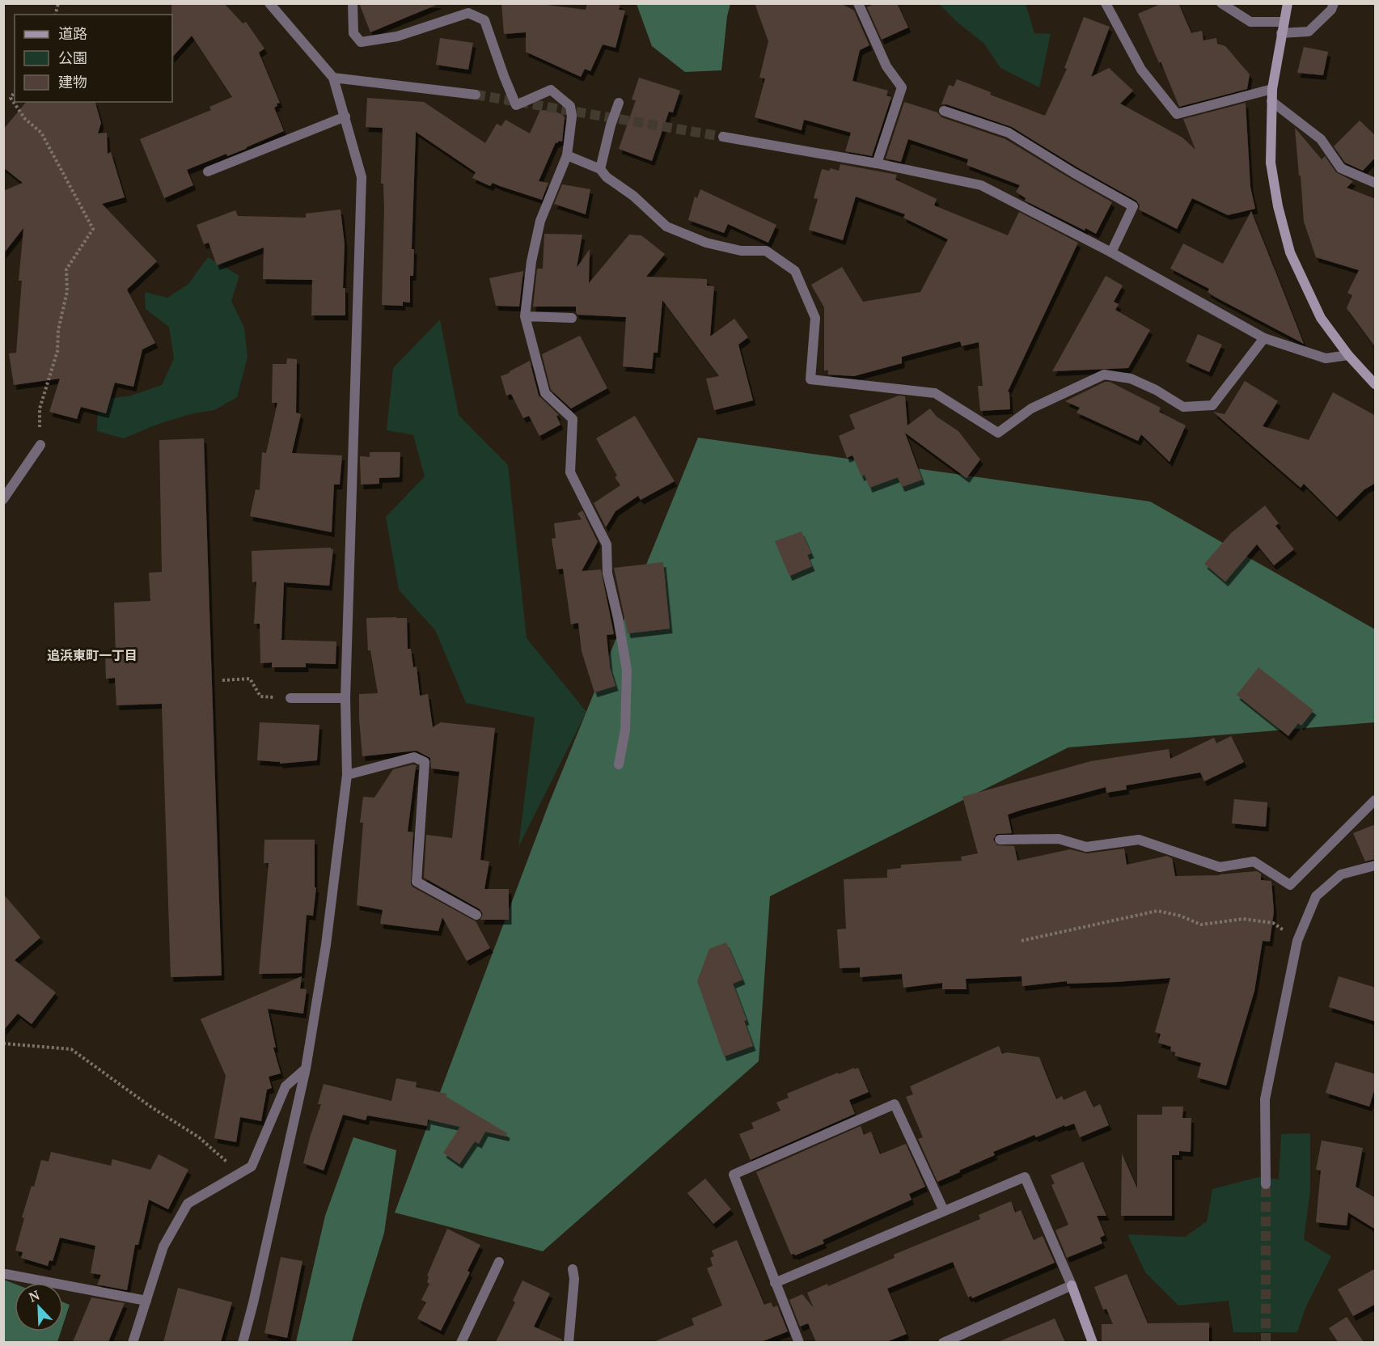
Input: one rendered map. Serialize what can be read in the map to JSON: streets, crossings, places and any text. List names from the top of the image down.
{
  "districts": ["追浜東町一丁目"],
  "legend": ["道路", "公園", "建物"],
  "north": "top left"
}
